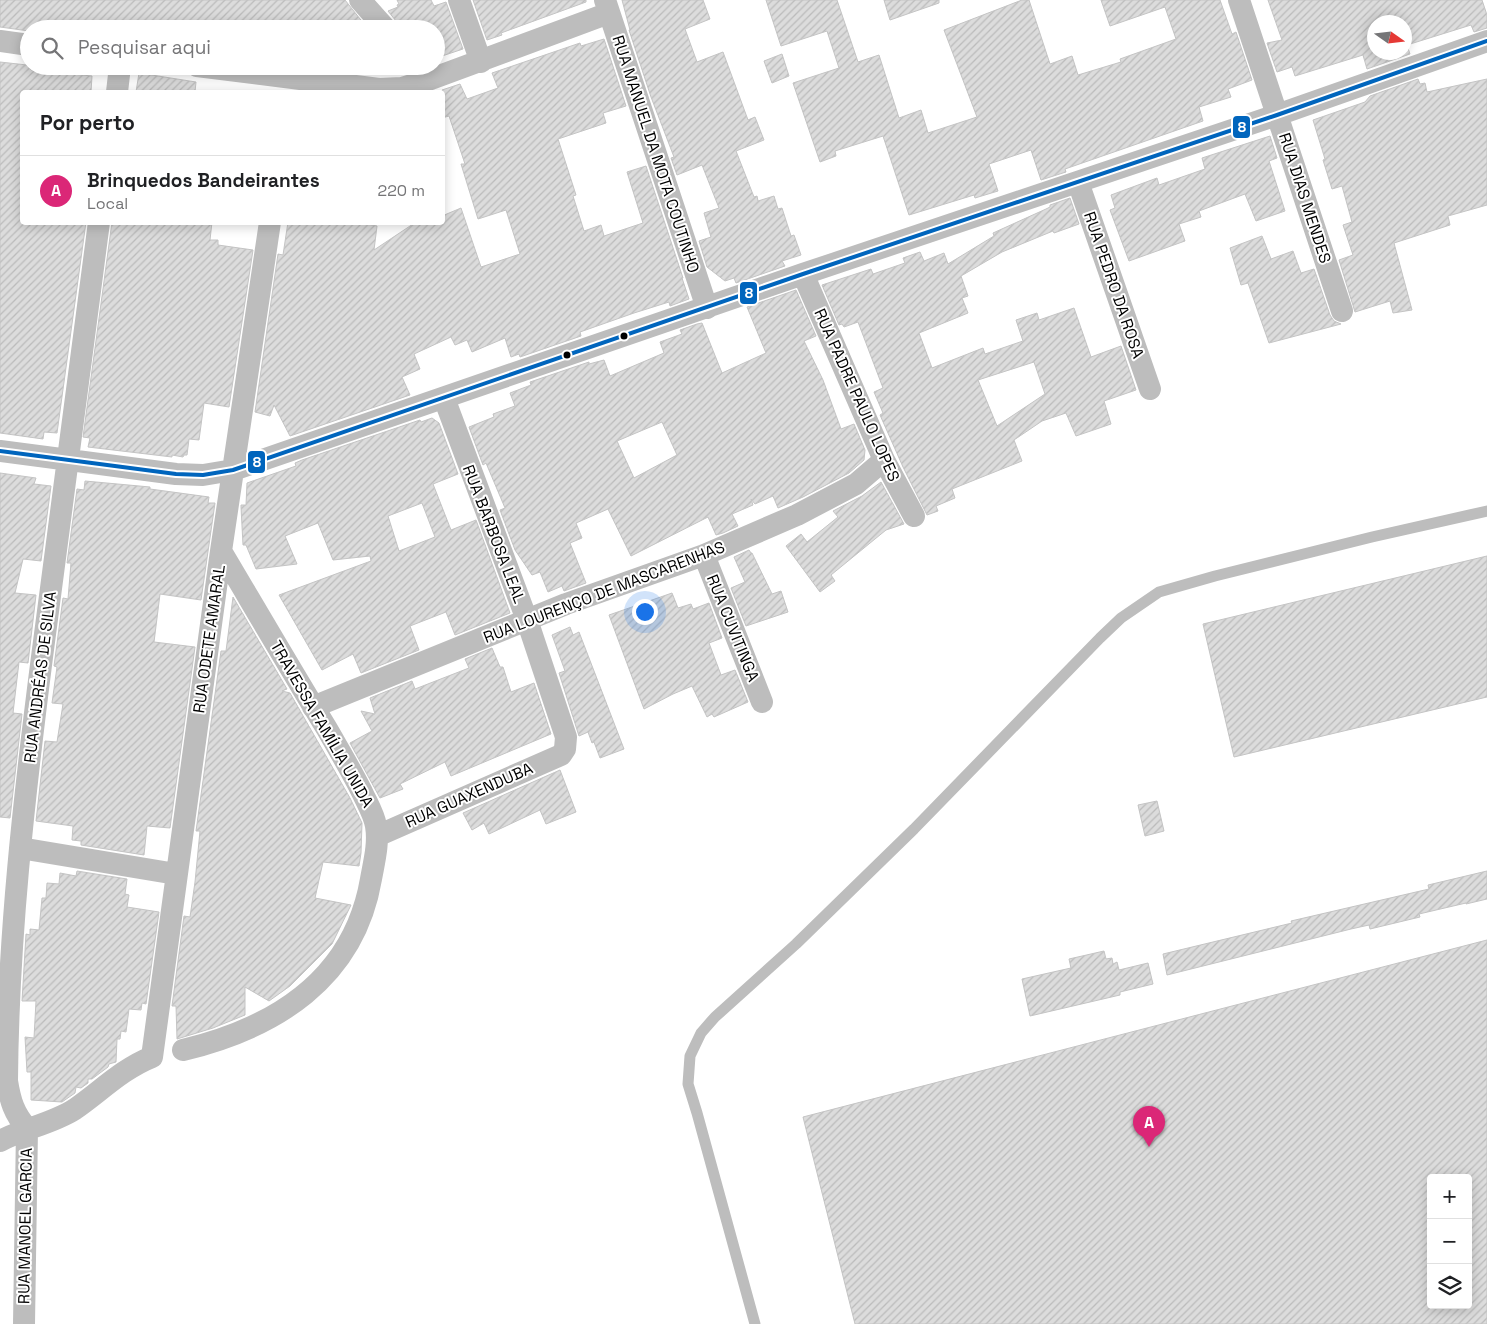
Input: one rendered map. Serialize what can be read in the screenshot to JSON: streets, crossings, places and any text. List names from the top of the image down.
{
  "streets": {
    "street": [
      "RUA MANUEL DA MOTA COUTINHO",
      "RUA DIAS MENDES",
      "RUA PEDRO DA ROSA",
      "RUA PADRE PAULO LOPES",
      "RUA BARBOSA LEAL",
      "RUA LOURENÇO DE MASCARENHAS",
      "RUA CUVITINGA",
      "RUA ODETE AMARAL",
      "RUA ANDRÉAS DE SILVA",
      "TRAVESSA FAMÍLIA UNIDA",
      "RUA GUAXENDUBA",
      "RUA MANOEL GARCIA"
    ]
  },
  "crossings": [
    ["RUA PADRE PAULO LOPES", "RUA LOURENÇO DE MASCARENHAS"],
    ["RUA BARBOSA LEAL", "RUA LOURENÇO DE MASCARENHAS"],
    ["RUA BARBOSA LEAL", "RUA GUAXENDUBA"],
    ["RUA LOURENÇO DE MASCARENHAS", "RUA CUVITINGA"],
    ["RUA LOURENÇO DE MASCARENHAS", "TRAVESSA FAMÍLIA UNIDA"],
    ["RUA ODETE AMARAL", "RUA ANDRÉAS DE SILVA"],
    ["RUA ODETE AMARAL", "TRAVESSA FAMÍLIA UNIDA"],
    ["RUA ODETE AMARAL", "RUA MANOEL GARCIA"],
    ["RUA ANDRÉAS DE SILVA", "RUA MANOEL GARCIA"],
    ["TRAVESSA FAMÍLIA UNIDA", "RUA GUAXENDUBA"]
  ],
  "lines": ["transit line 8"],
  "north": "right",
  "page": {
    "search": "Pesquisar aqui",
    "heading": "Por perto",
    "list": [
      {
        "mark": "A",
        "name": "Brinquedos Bandeirantes",
        "note": "Local",
        "value": "220 m"
      }
    ],
    "pins": "A",
    "map_buttons": ["+", "−"]
  }
}
